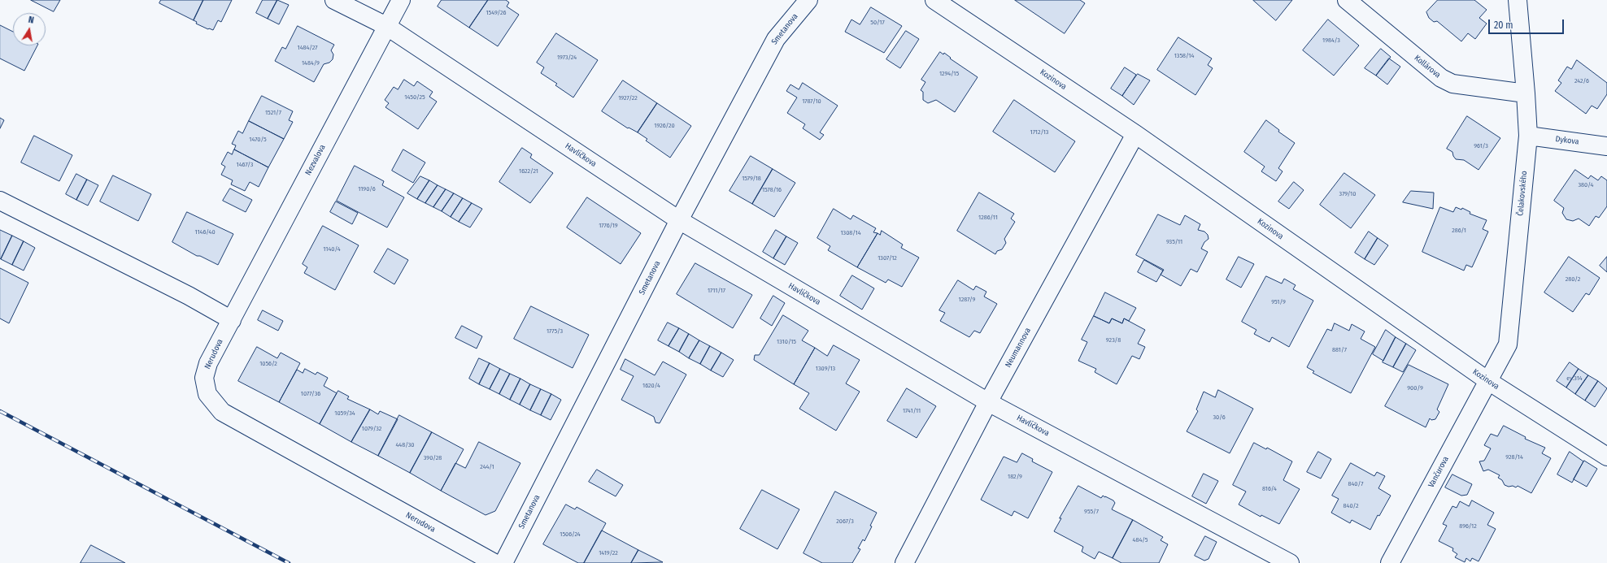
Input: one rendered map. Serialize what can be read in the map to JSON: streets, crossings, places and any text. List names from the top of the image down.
{
  "streets": {
    "street": [
      "Smetanova",
      "Kollárova",
      "Kozinova",
      "Dykova",
      "Havlíčkova",
      "Nezvalova",
      "Čelakovského",
      "Neumannova",
      "Nerudova",
      "Vančurova"
    ]
  },
  "crossings": [
    ["Smetanova", "Havlíčkova"],
    ["Kollárova", "Čelakovského"],
    ["Kozinova", "Čelakovského"],
    ["Kozinova", "Neumannova"],
    ["Kozinova", "Vančurova"],
    ["Dykova", "Čelakovského"],
    ["Havlíčkova", "Nezvalova"],
    ["Havlíčkova", "Neumannova"],
    ["Nezvalova", "Nerudova"],
    ["Čelakovského", "Vančurova"]
  ],
  "house_numbers": [
    "1549/26",
    "50/17",
    "1984/3",
    "1484/27",
    "1358/14",
    "1973/24",
    "1484/9",
    "1294/15",
    "242/6",
    "1450/25",
    "1927/22",
    "1787/10",
    "1521/7",
    "1926/20",
    "1712/13",
    "1470/5",
    "961/3",
    "1467/3",
    "1622/21",
    "1579/18",
    "380/4",
    "1190/6",
    "1578/16",
    "379/10",
    "1286/11",
    "1776/19",
    "286/1",
    "1146/40",
    "1308/14",
    "935/11",
    "1140/4",
    "1307/12",
    "280/2",
    "1711/17",
    "1287/9",
    "951/9",
    "1775/3",
    "923/8",
    "1310/15",
    "881/7",
    "1056/2",
    "1309/13",
    "ev.314",
    "1620/4",
    "900/9",
    "1077/36",
    "1741/11",
    "1059/34",
    "30/6",
    "1079/32",
    "448/30",
    "928/14",
    "390/28",
    "244/1",
    "182/9",
    "840/7",
    "816/4",
    "840/2",
    "955/7",
    "2067/3",
    "896/12",
    "1506/24",
    "484/5",
    "1419/22"
  ],
  "scale_bar": "20 m",
  "north": "top"
}
